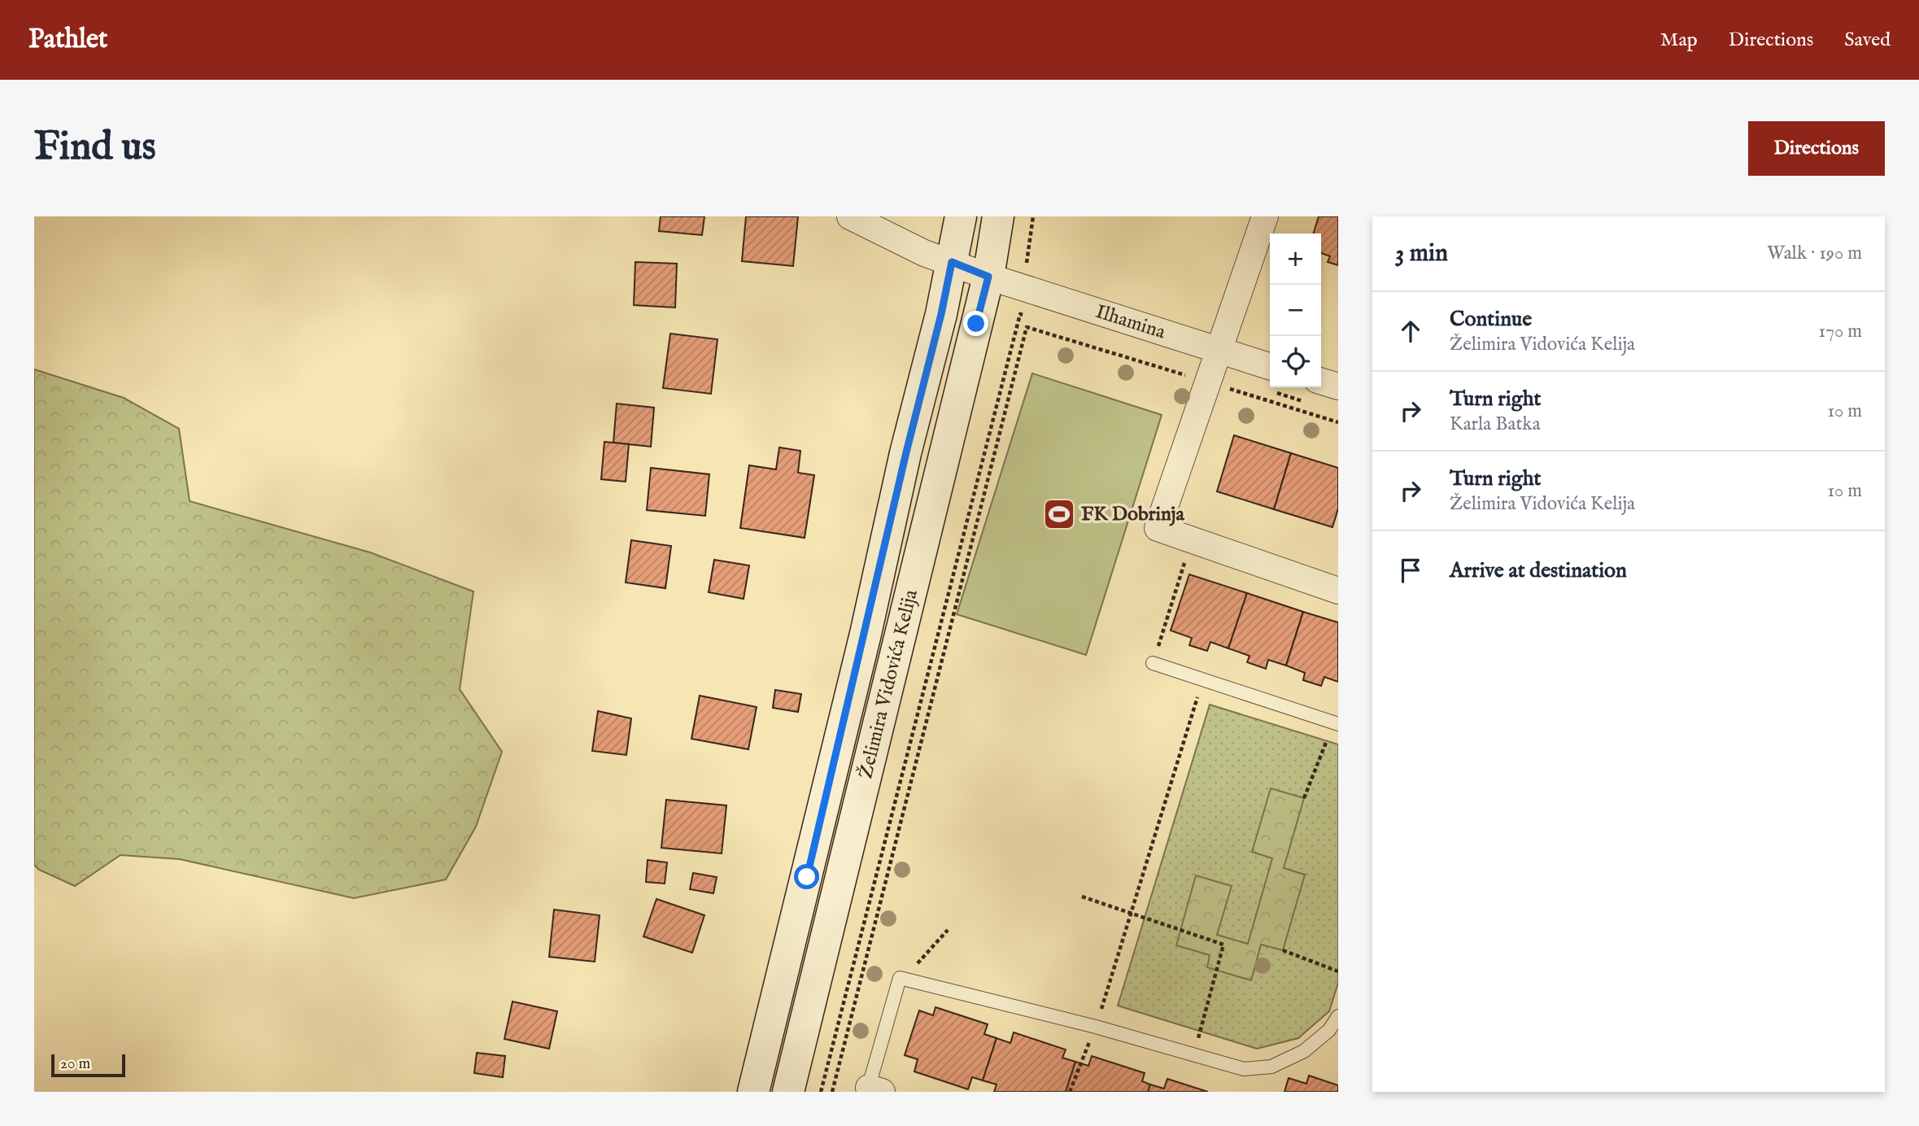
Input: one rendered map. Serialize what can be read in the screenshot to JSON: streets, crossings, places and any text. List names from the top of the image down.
{
  "streets": {
    "main road": ["Želimira Vidovića Kelija"],
    "street": ["Ilhamina"]
  },
  "crossings": [
    ["Ilhamina", "Želimira Vidovića Kelija"]
  ],
  "places": {
    "sports": ["FK Dobrinja"]
  },
  "scale_bar": "20 m",
  "page": {
    "header": "Pathlet",
    "nav": ["Map", "Directions", "Saved"],
    "buttons": "Directions",
    "title": "Find us",
    "heading": ["3 min", "Walk · 190 m"],
    "map_buttons": ["+", "−"],
    "list": [
      ["Continue", "Želimira Vidovića Kelija", "170 m"],
      ["Turn right", "Karla Batka", "10 m"],
      ["Turn right", "Želimira Vidovića Kelija", "10 m"],
      "Arrive at destination"
    ],
    "scale": "20 m"
  }
}
